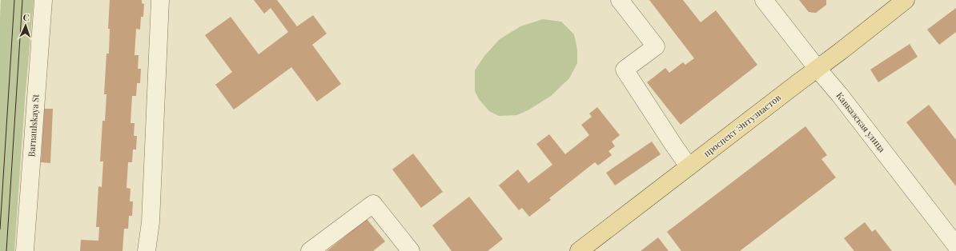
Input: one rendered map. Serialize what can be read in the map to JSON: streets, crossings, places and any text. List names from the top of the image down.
{
  "streets": {
    "main road": ["проспект Энтузиастов"],
    "street": ["Кавказская улица", "Barnaulskaya St"]
  },
  "crossings": [
    ["Кавказская улица", "проспект Энтузиастов"]
  ],
  "north": "top"
}
